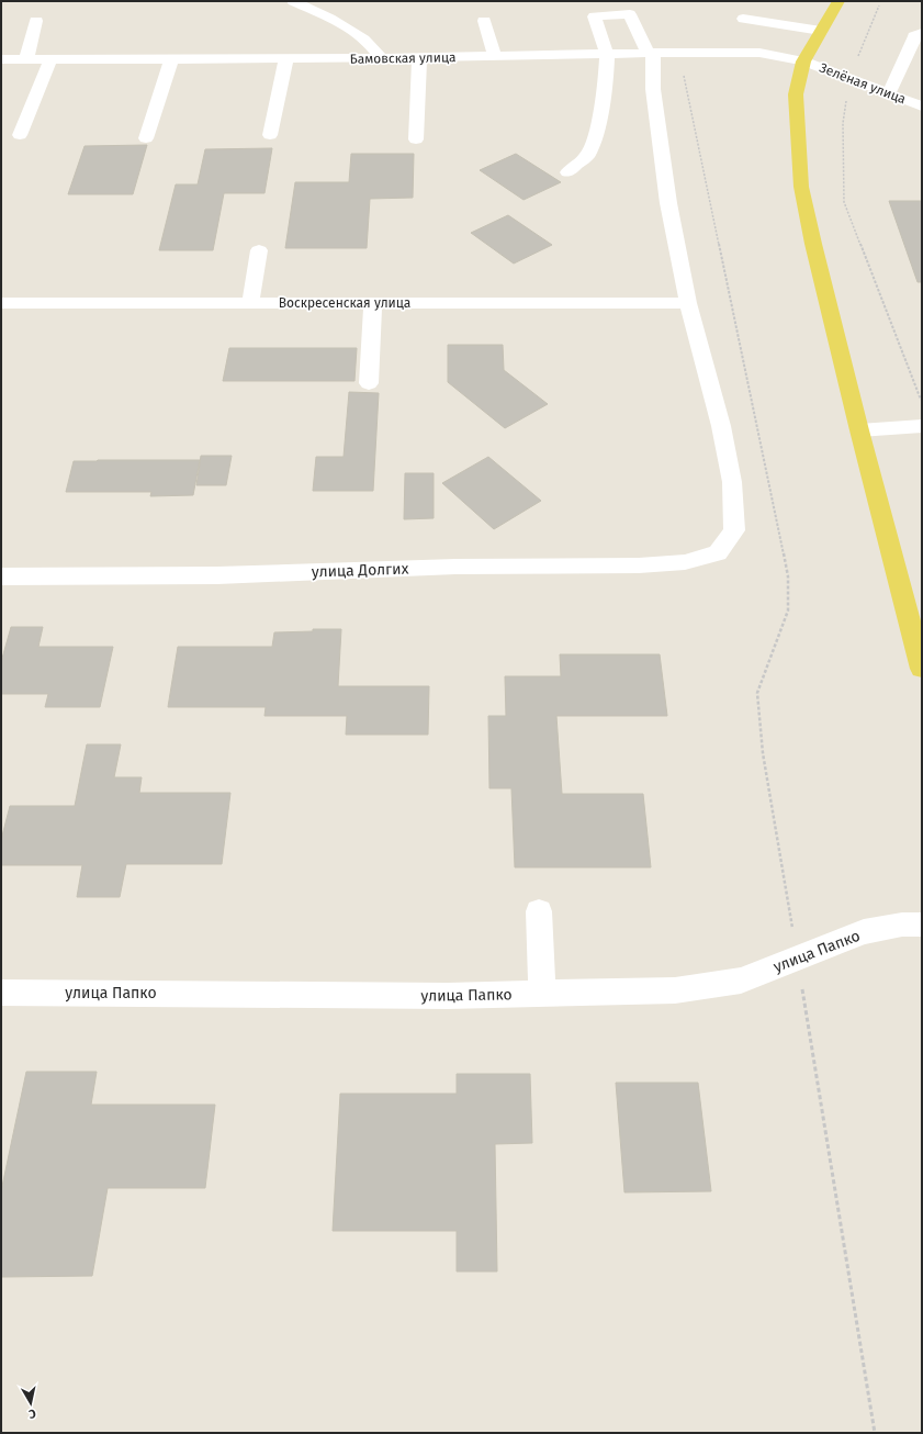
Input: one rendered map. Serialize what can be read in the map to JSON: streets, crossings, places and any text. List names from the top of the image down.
{
  "streets": {
    "street": [
      "Бамовская улица",
      "Зелёная улица",
      "Воскресенская улица",
      "улица Долгих",
      "улица Папко"
    ]
  },
  "crossings": [
    ["Бамовская улица", "Зелёная улица"],
    ["Воскресенская улица", "улица Долгих"]
  ],
  "north": "bottom"
}
